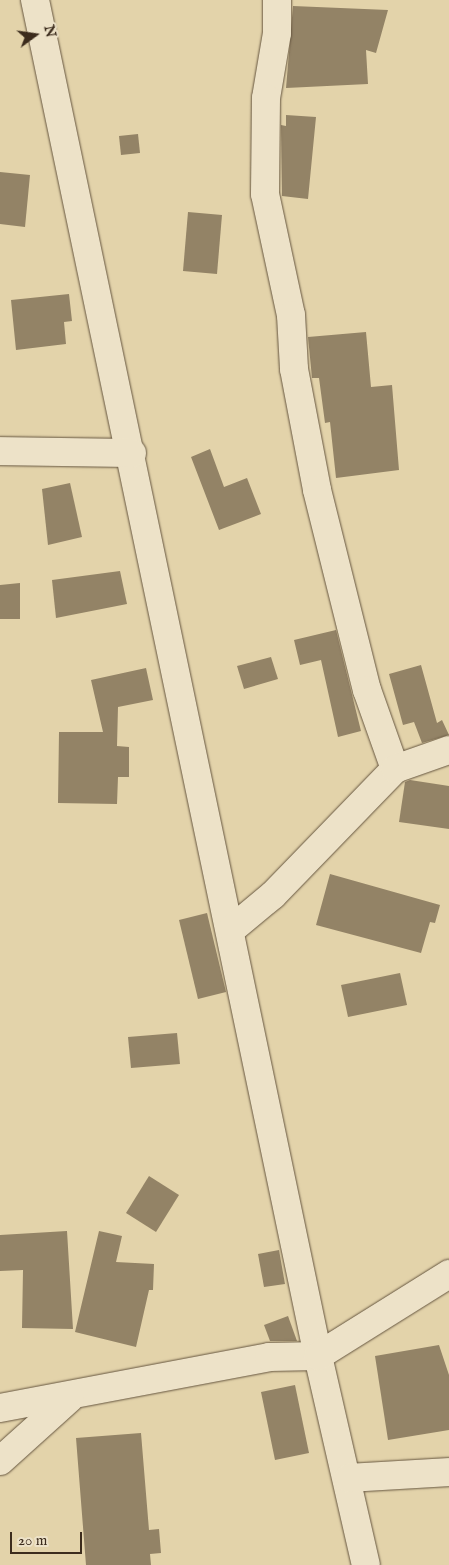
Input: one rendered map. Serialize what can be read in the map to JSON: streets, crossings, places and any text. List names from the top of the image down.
{
  "scale_bar": "20 m",
  "north": "right"
}
